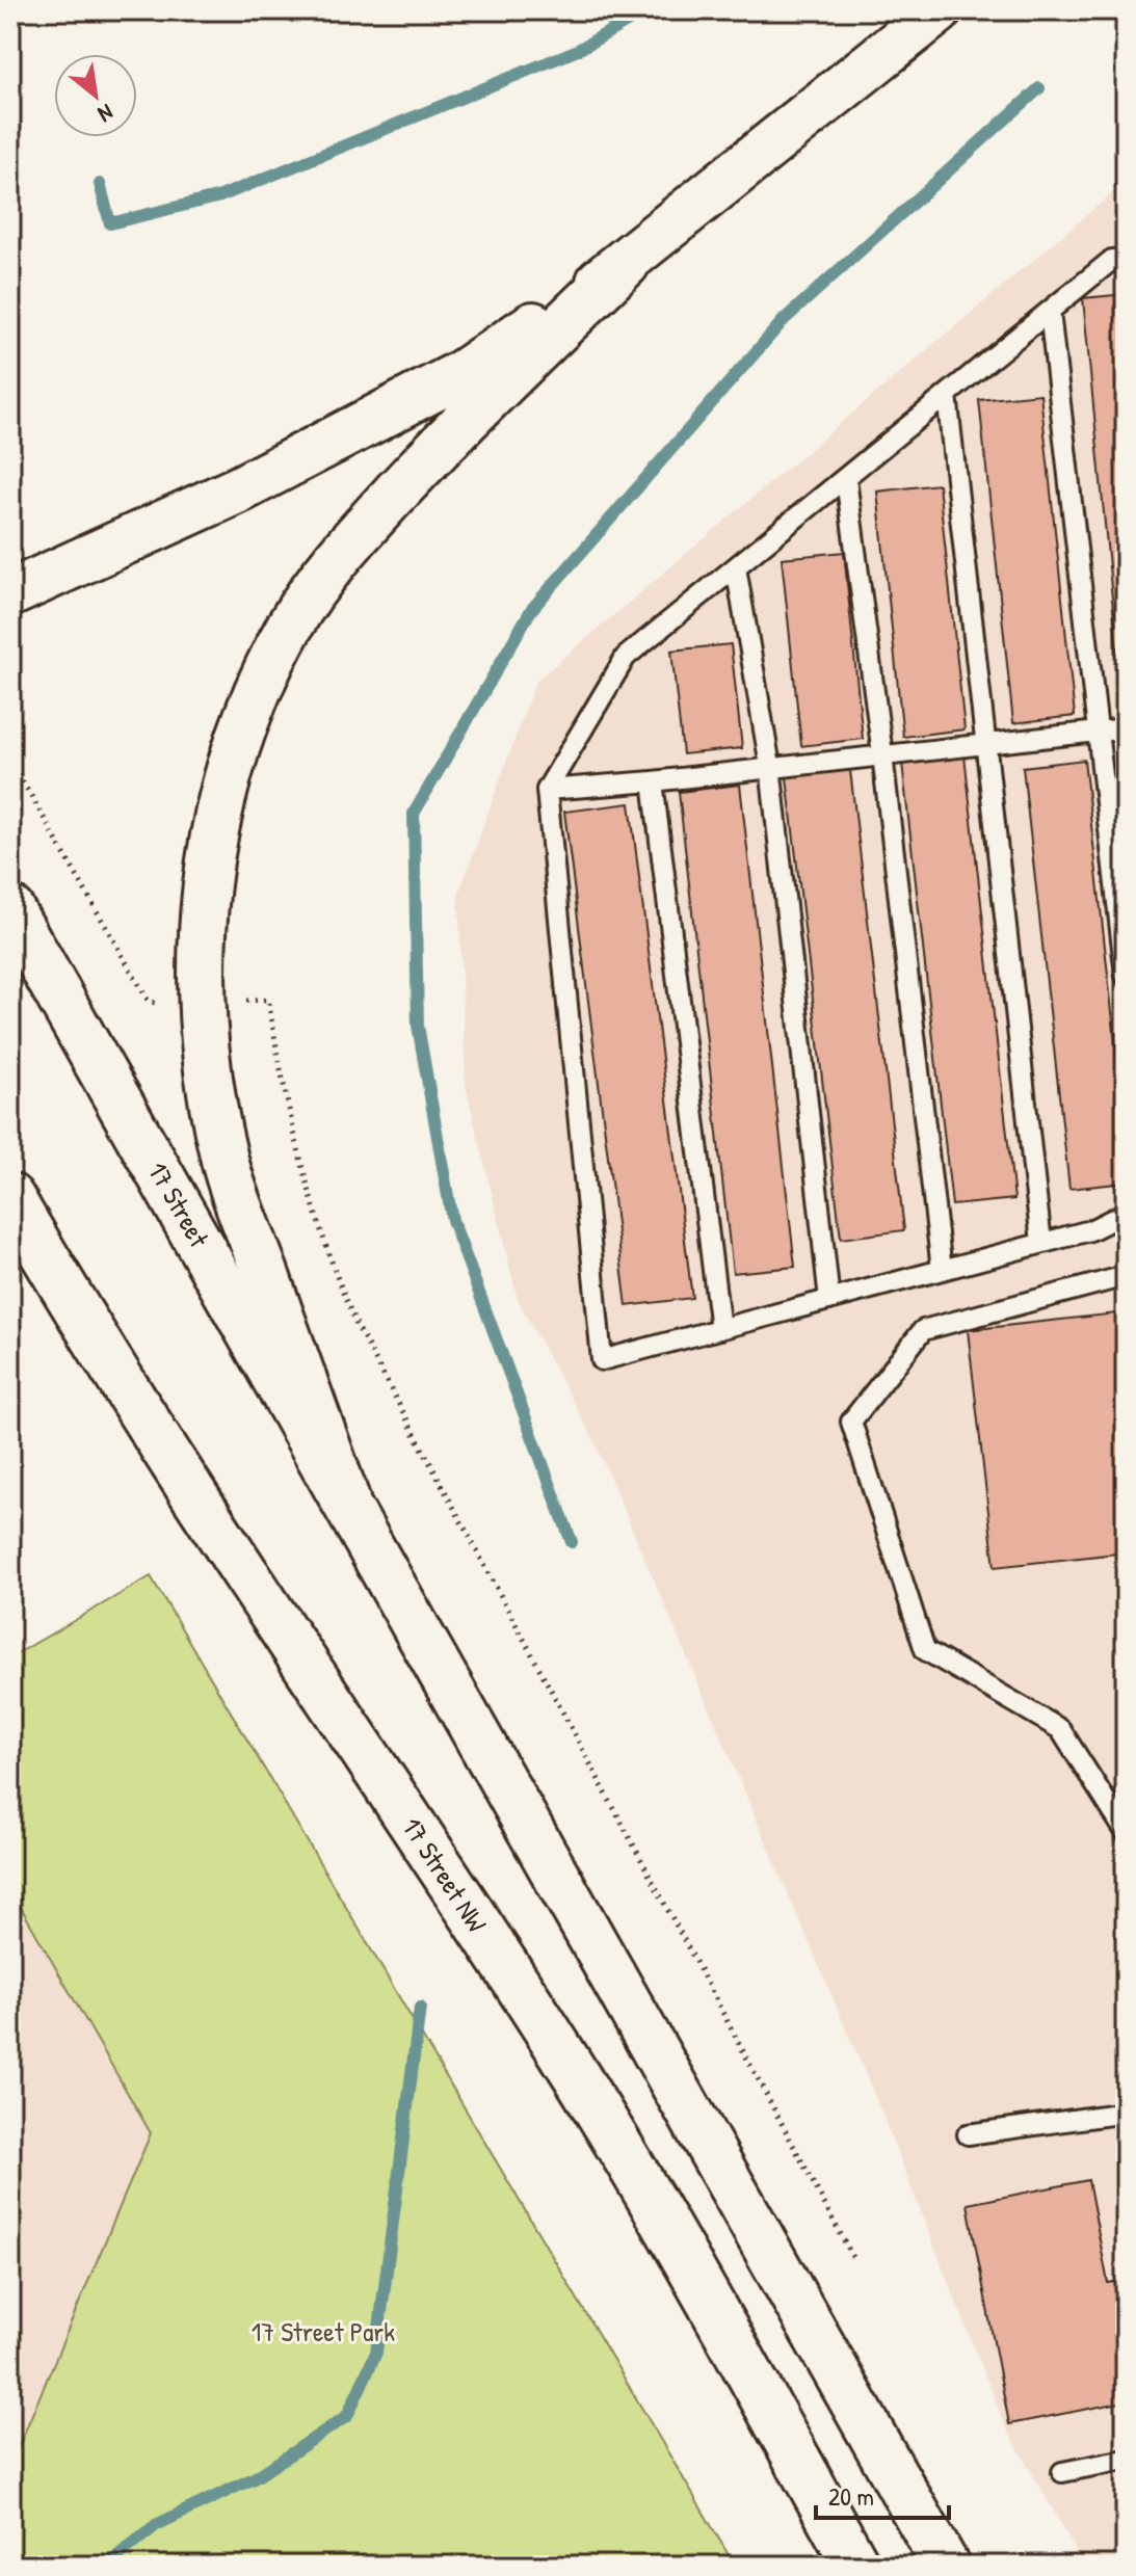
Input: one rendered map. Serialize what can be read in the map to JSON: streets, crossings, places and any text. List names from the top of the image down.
{
  "streets": {
    "main road": ["17 Street", "17 Street NW"]
  },
  "parks": ["17 Street Park"],
  "scale_bar": "20 m",
  "north": "bottom right"
}
